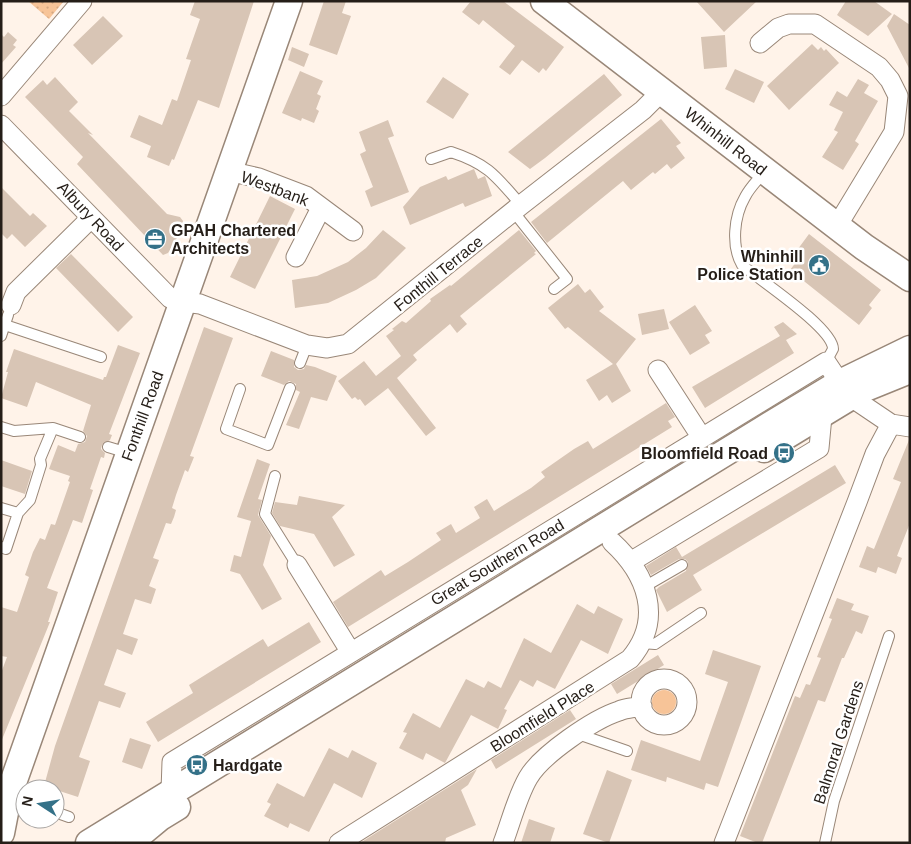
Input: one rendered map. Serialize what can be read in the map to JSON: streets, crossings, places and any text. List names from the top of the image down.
{
  "streets": {
    "main road": ["Whinhill Road", "Fonthill Road", "Great Southern Road"],
    "street": [
      "Westbank",
      "Albury Road",
      "Fonthill Terrace",
      "Bloomfield Place"
    ],
    "lane": ["Balmoral Gardens"]
  },
  "crossings": [
    ["Whinhill Road", "Fonthill Terrace"],
    ["Westbank", "Fonthill Road"],
    ["Albury Road", "Fonthill Terrace"],
    ["Albury Road", "Fonthill Road"],
    ["Fonthill Terrace", "Fonthill Road"],
    ["Great Southern Road", "Bloomfield Place"]
  ],
  "places": {
    "office": ["GPAH Chartered Architects"],
    "public building": ["Whinhill Police Station"],
    "bus stop": ["Bloomfield Road", "Hardgate"]
  },
  "north": "left"
}
